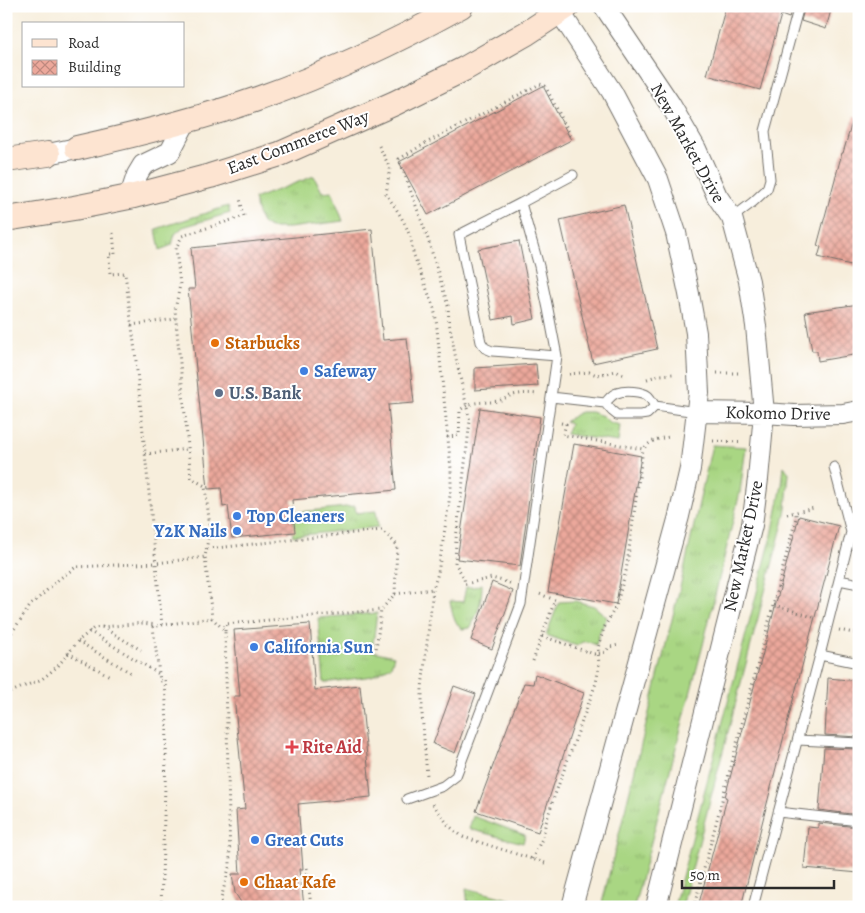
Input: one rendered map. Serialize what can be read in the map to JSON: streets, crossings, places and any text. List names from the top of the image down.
{
  "streets": {
    "main road": ["East Commerce Way"],
    "street": ["New Market Drive", "Kokomo Drive"]
  },
  "crossings": [
    ["New Market Drive", "Kokomo Drive"]
  ],
  "places": {
    "other": [
      "Starbucks",
      "Safeway",
      "U.S. Bank",
      "Top Cleaners",
      "Y2K Nails",
      "California Sun",
      "Great Cuts",
      "Chaat Kafe"
    ],
    "health": ["Rite Aid"]
  },
  "legend": ["Road", "Building"],
  "scale_bar": "50 m"
}
